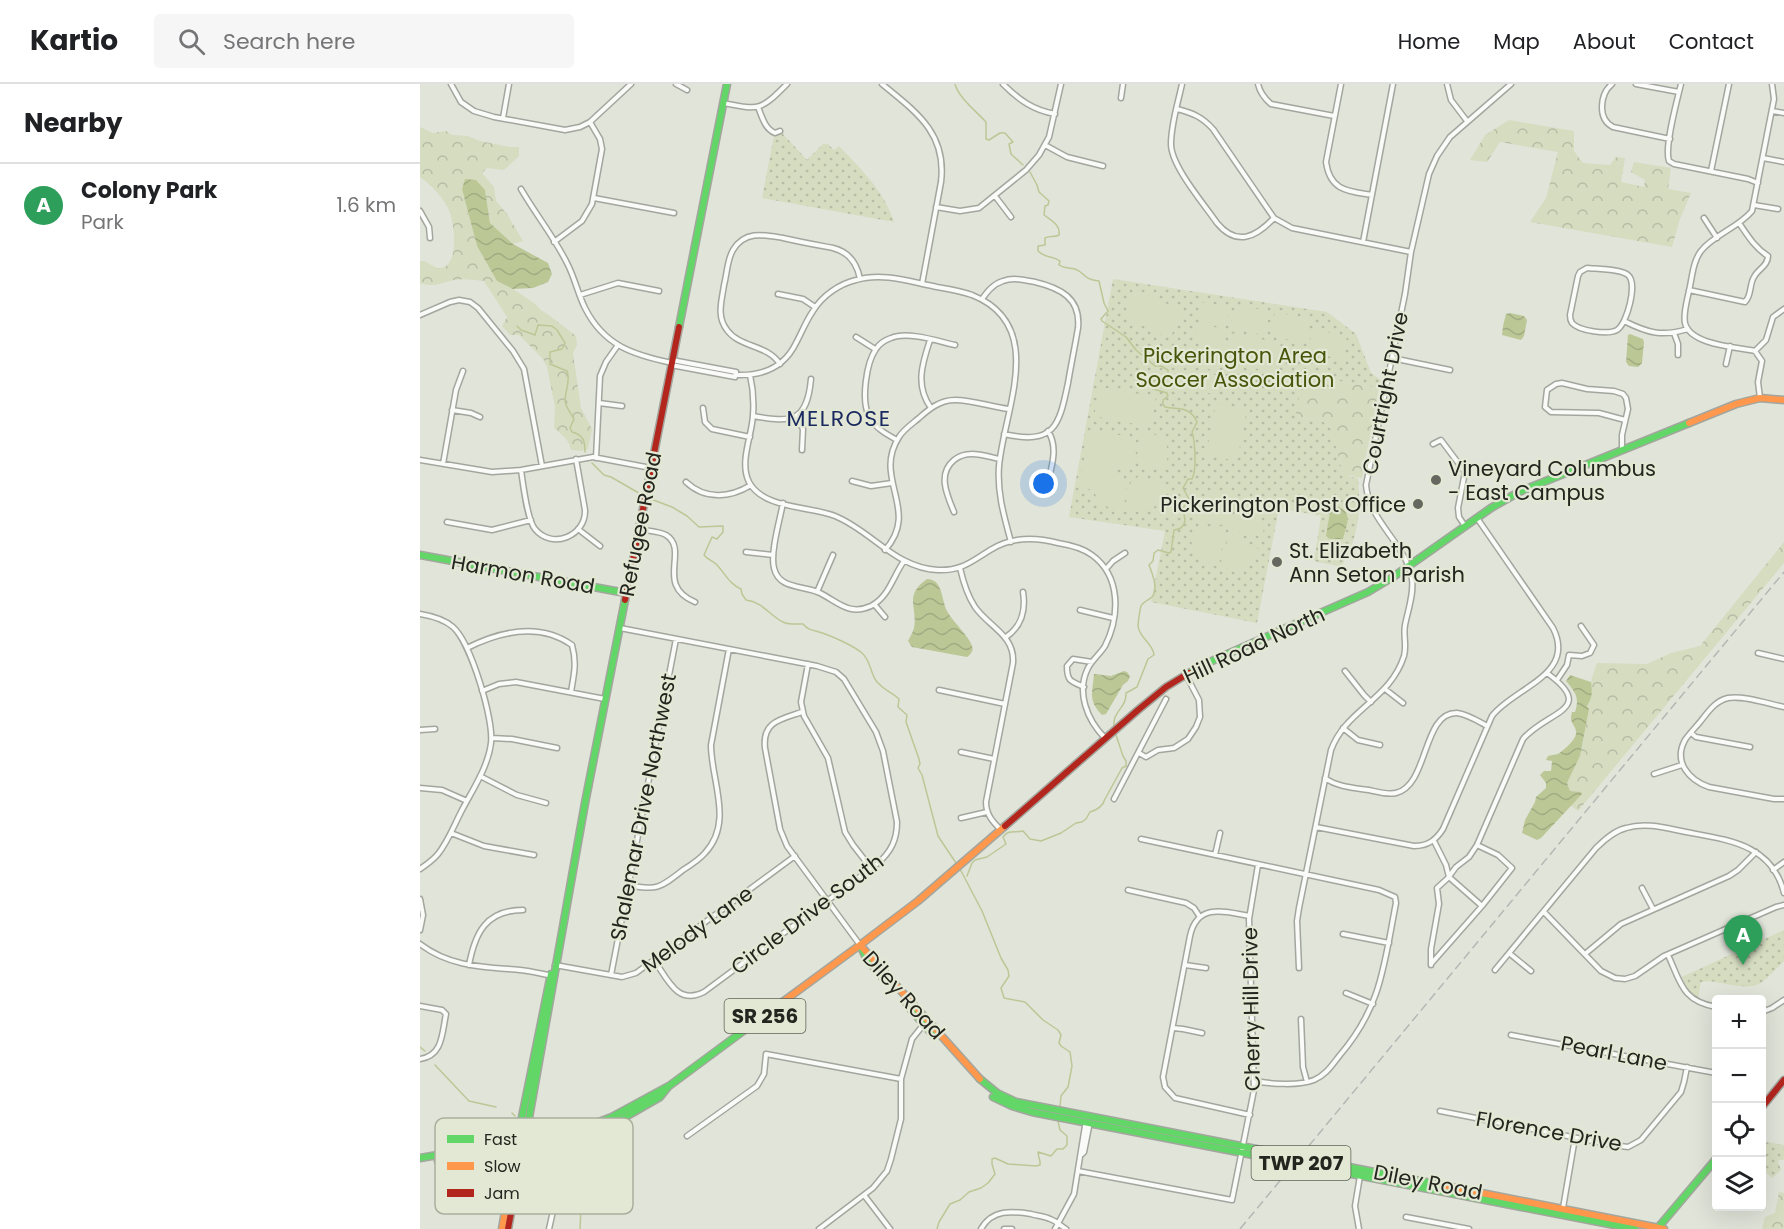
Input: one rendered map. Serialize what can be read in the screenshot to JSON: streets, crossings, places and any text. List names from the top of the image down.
{
  "streets": {
    "main road": [
      "Refugee Road",
      "Harmon Road",
      "Hill Road North",
      "Diley Road",
      "SR 256",
      "TWP 207"
    ],
    "street": [
      "Courtright Drive",
      "Shalemar Drive Northwest",
      "Circle Drive South",
      "Melody Lane",
      "Cherry Hill Drive",
      "Pearl Lane",
      "Florence Drive"
    ]
  },
  "crossings": [
    ["Courtright Drive", "Hill Road North"],
    ["Refugee Road", "Harmon Road"],
    ["Refugee Road", "Circle Drive South"],
    ["Refugee Road", "Melody Lane"],
    ["Hill Road North", "Diley Road"],
    ["Shalemar Drive Northwest", "Circle Drive South"],
    ["Shalemar Drive Northwest", "Melody Lane"],
    ["Circle Drive South", "Melody Lane"],
    ["Diley Road", "Cherry Hill Drive"],
    ["Pearl Lane", "Florence Drive"]
  ],
  "districts": ["MELROSE"],
  "parks": ["Pickerington Area Soccer Association"],
  "places": ["Vineyard Columbus - East Campus", "Pickerington Post Office", "St. Elizabeth Ann Seton Parish"],
  "legend": ["Fast", "Slow", "Jam"],
  "page": {
    "header": "Kartio",
    "search": "Search here",
    "nav": [
      "Home",
      "Map",
      "About",
      "Contact"
    ],
    "heading": "Nearby",
    "list": [
      {
        "mark": "A",
        "name": "Colony Park",
        "note": "Park",
        "value": "1.6 km"
      }
    ],
    "pins": "A",
    "map_buttons": ["+", "−"]
  }
}
